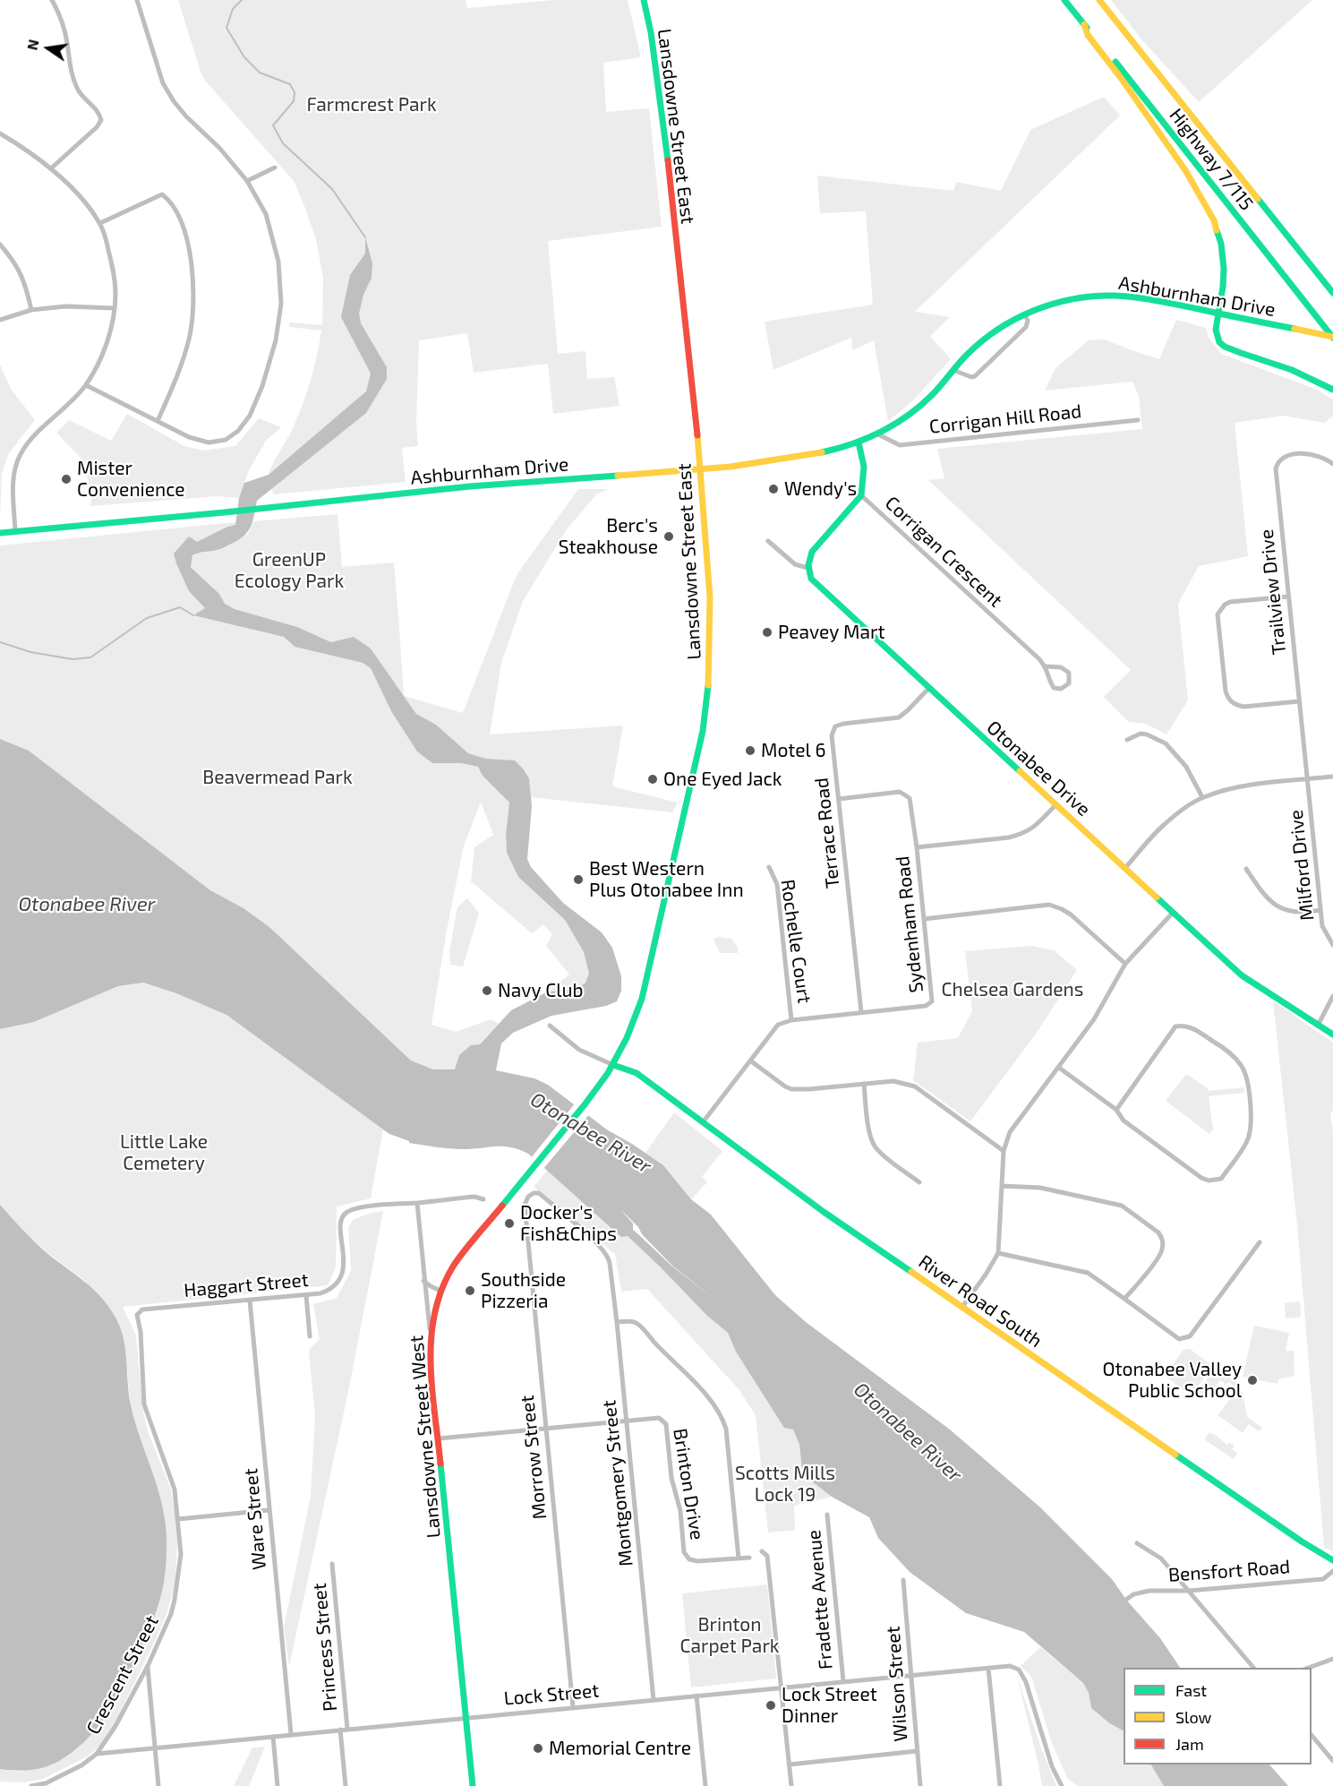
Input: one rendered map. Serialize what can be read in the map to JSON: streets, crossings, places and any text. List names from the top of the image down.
{
  "streets": {
    "main road": [
      "Lansdowne Street East",
      "Highway 7/115",
      "Ashburnham Drive",
      "Corrigan Crescent",
      "Otonabee Drive",
      "River Road South",
      "Lansdowne Street West"
    ],
    "street": [
      "Corrigan Hill Road",
      "Trailview Drive",
      "Terrace Road",
      "Milford Drive",
      "Sydenham Road",
      "Rochelle Court",
      "Haggart Street",
      "Morrow Street",
      "Montgomery Street",
      "Brinton Drive",
      "Ware Street",
      "Bensfort Road",
      "Fradette Avenue",
      "Princess Street",
      "Crescent Street",
      "Wilson Street",
      "Lock Street"
    ]
  },
  "crossings": [
    ["Lansdowne Street East", "Ashburnham Drive"],
    ["Lansdowne Street East", "River Road South"],
    ["Lansdowne Street East", "Lansdowne Street West"],
    ["Highway 7/115", "Ashburnham Drive"],
    ["Ashburnham Drive", "Corrigan Hill Road"],
    ["Ashburnham Drive", "Corrigan Crescent"],
    ["Trailview Drive", "Milford Drive"],
    ["Otonabee Drive", "Terrace Road"],
    ["Terrace Road", "Sydenham Road"],
    ["Sydenham Road", "Rochelle Court"],
    ["Sydenham Road", "River Road South"],
    ["Haggart Street", "Ware Street"],
    ["Haggart Street", "Crescent Street"],
    ["Lansdowne Street West", "Lock Street"],
    ["Morrow Street", "Montgomery Street"],
    ["Morrow Street", "Lock Street"],
    ["Montgomery Street", "Brinton Drive"],
    ["Montgomery Street", "Lock Street"],
    ["Ware Street", "Lock Street"],
    ["Fradette Avenue", "Lock Street"],
    ["Princess Street", "Lock Street"],
    ["Crescent Street", "Lock Street"],
    ["Wilson Street", "Lock Street"]
  ],
  "water": ["Otonabee River"],
  "parks": [
    "Farmcrest Park",
    "GreenUP Ecology Park",
    "Beavermead Park",
    "Chelsea Gardens",
    "Little Lake Cemetery",
    "Scotts Mills Lock 19",
    "Brinton Carpet Park"
  ],
  "places": [
    "Mister Convenience",
    "Wendy's",
    "Berc's Steakhouse",
    "Peavey Mart",
    "Motel 6",
    "One Eyed Jack",
    "Best Western Plus Otonabee Inn",
    "Navy Club",
    "Docker's Fish&Chips",
    "Southside Pizzeria",
    "Otonabee Valley Public School",
    "Lock Street Dinner",
    "Memorial Centre"
  ],
  "legend": ["Fast", "Slow", "Jam"],
  "north": "left"
}
